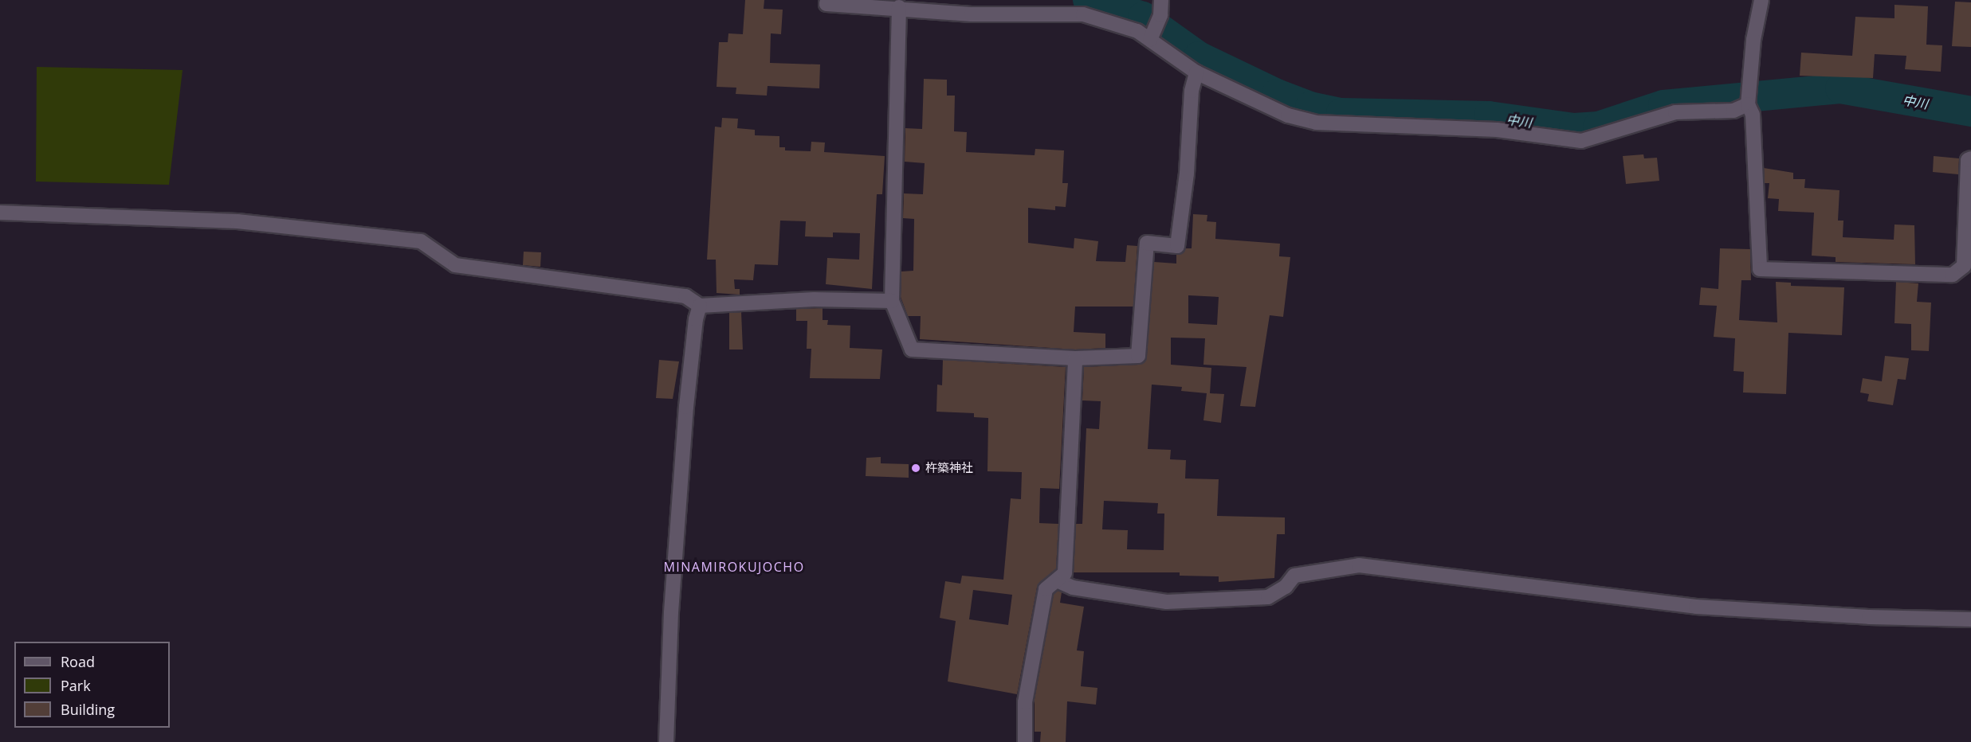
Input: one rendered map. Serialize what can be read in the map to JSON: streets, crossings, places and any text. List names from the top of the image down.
{
  "districts": ["MINAMIROKUJOCHO"],
  "water": ["中川"],
  "places": ["杵築神社"],
  "legend": ["Road", "Park", "Building"]
}
